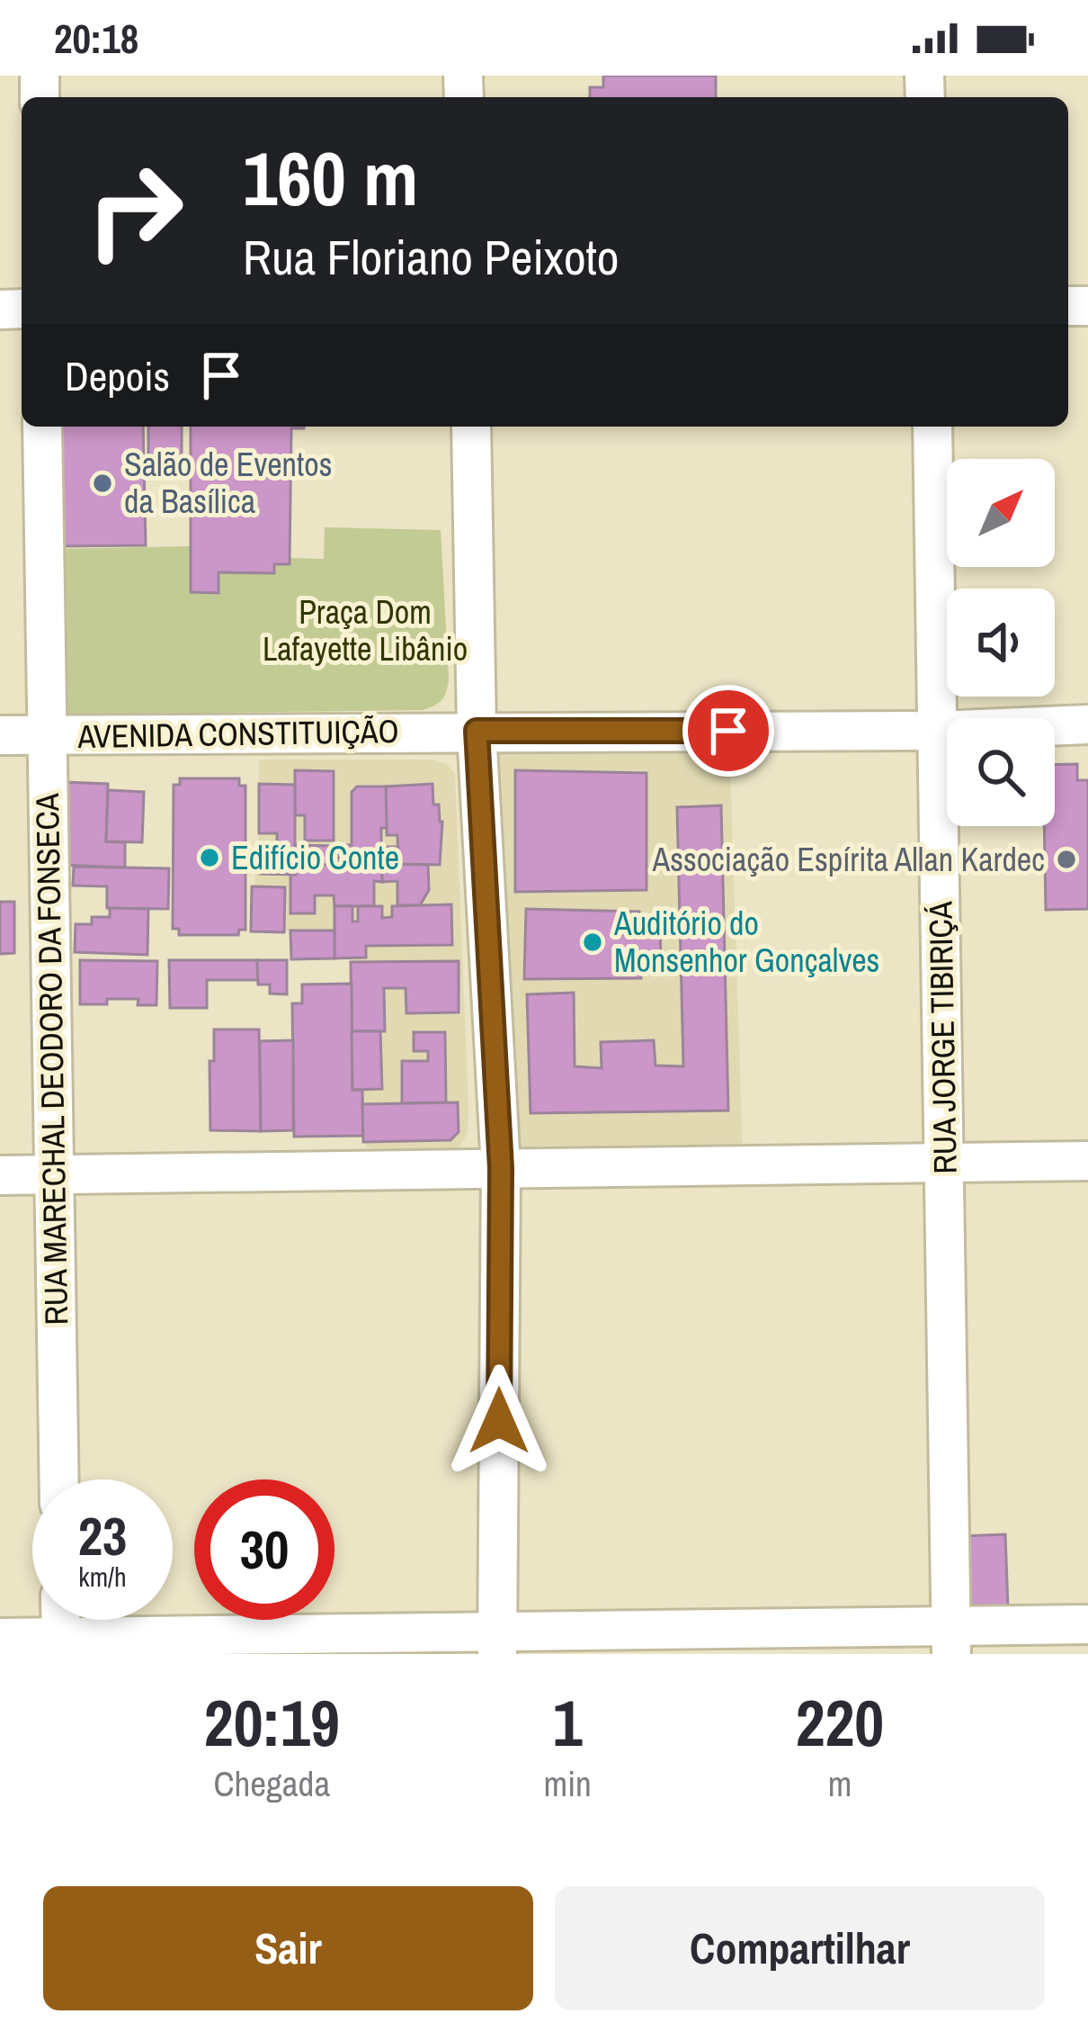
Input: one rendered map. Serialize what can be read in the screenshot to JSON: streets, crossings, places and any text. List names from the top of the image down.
{
  "streets": {
    "street": ["AVENIDA CONSTITUIÇÃO", "RUA JORGE TIBIRIÇÁ", "RUA MARECHAL DEODORO DA FONSECA"]
  },
  "crossings": [
    ["AVENIDA CONSTITUIÇÃO", "RUA JORGE TIBIRIÇÁ"],
    ["AVENIDA CONSTITUIÇÃO", "RUA MARECHAL DEODORO DA FONSECA"]
  ],
  "parks": ["Praça Dom Lafayette Libânio"],
  "places": [
    "Salão de Eventos da Basílica",
    "Edifício Conte",
    "Associação Espírita Allan Kardec",
    "Auditório do Monsenhor Gonçalves"
  ],
  "north": "top right",
  "page": {
    "status": "20:18",
    "turn": ["160 m", "Rua Floriano Peixoto"],
    "then": "Depois",
    "speed": "23 km/h",
    "limit": "30",
    "eta": [
      "20:19",
      "Chegada",
      "1",
      "min",
      "220",
      "m"
    ],
    "buttons": ["Sair", "Compartilhar"]
  }
}
